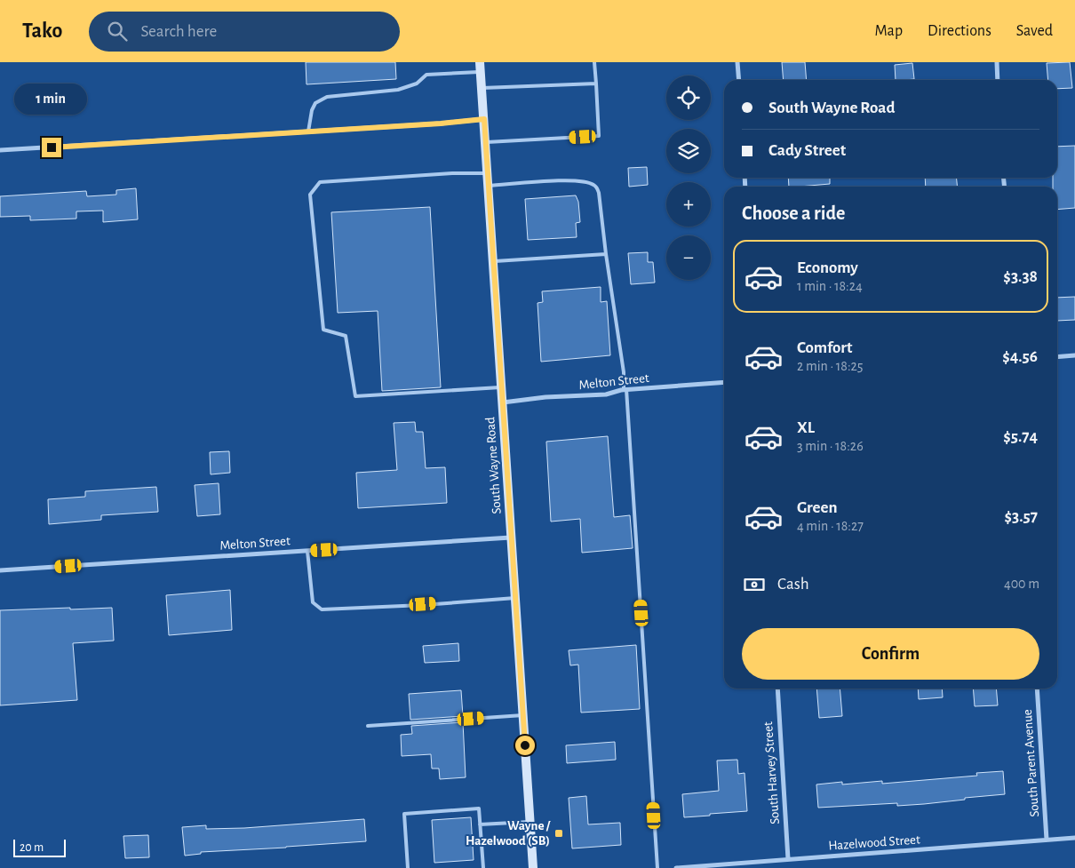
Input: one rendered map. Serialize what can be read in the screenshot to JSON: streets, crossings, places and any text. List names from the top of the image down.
{
  "streets": {
    "main road": ["South Wayne Road"],
    "street": [
      "Melton Street",
      "South Parent Avenue",
      "South Harvey Street",
      "Hazelwood Street"
    ]
  },
  "crossings": [
    ["Melton Street", "South Wayne Road"],
    ["South Parent Avenue", "Hazelwood Street"],
    ["South Harvey Street", "Hazelwood Street"]
  ],
  "places": {
    "transit": ["Wayne / Hazelwood (SB)"]
  },
  "scale_bar": "20 m",
  "page": {
    "header": "Tako",
    "search": "Search here",
    "nav": ["Map", "Directions", "Saved"],
    "map_buttons": ["+", "−"],
    "banner": ["South Wayne Road", "Cady Street"],
    "bubble": "1 min",
    "heading": "Choose a ride",
    "list": [
      {
        "name": "Economy",
        "note": "1 min · 18:24",
        "value": "$3.38"
      },
      {
        "name": "Comfort",
        "note": "2 min · 18:25",
        "value": "$4.56"
      },
      {
        "name": "XL",
        "note": "3 min · 18:26",
        "value": "$5.74"
      },
      {
        "name": "Green",
        "note": "4 min · 18:27",
        "value": "$3.57"
      }
    ],
    "pay": ["Cash", "400 m"],
    "buttons": "Confirm",
    "scale": "20 m"
  }
}
